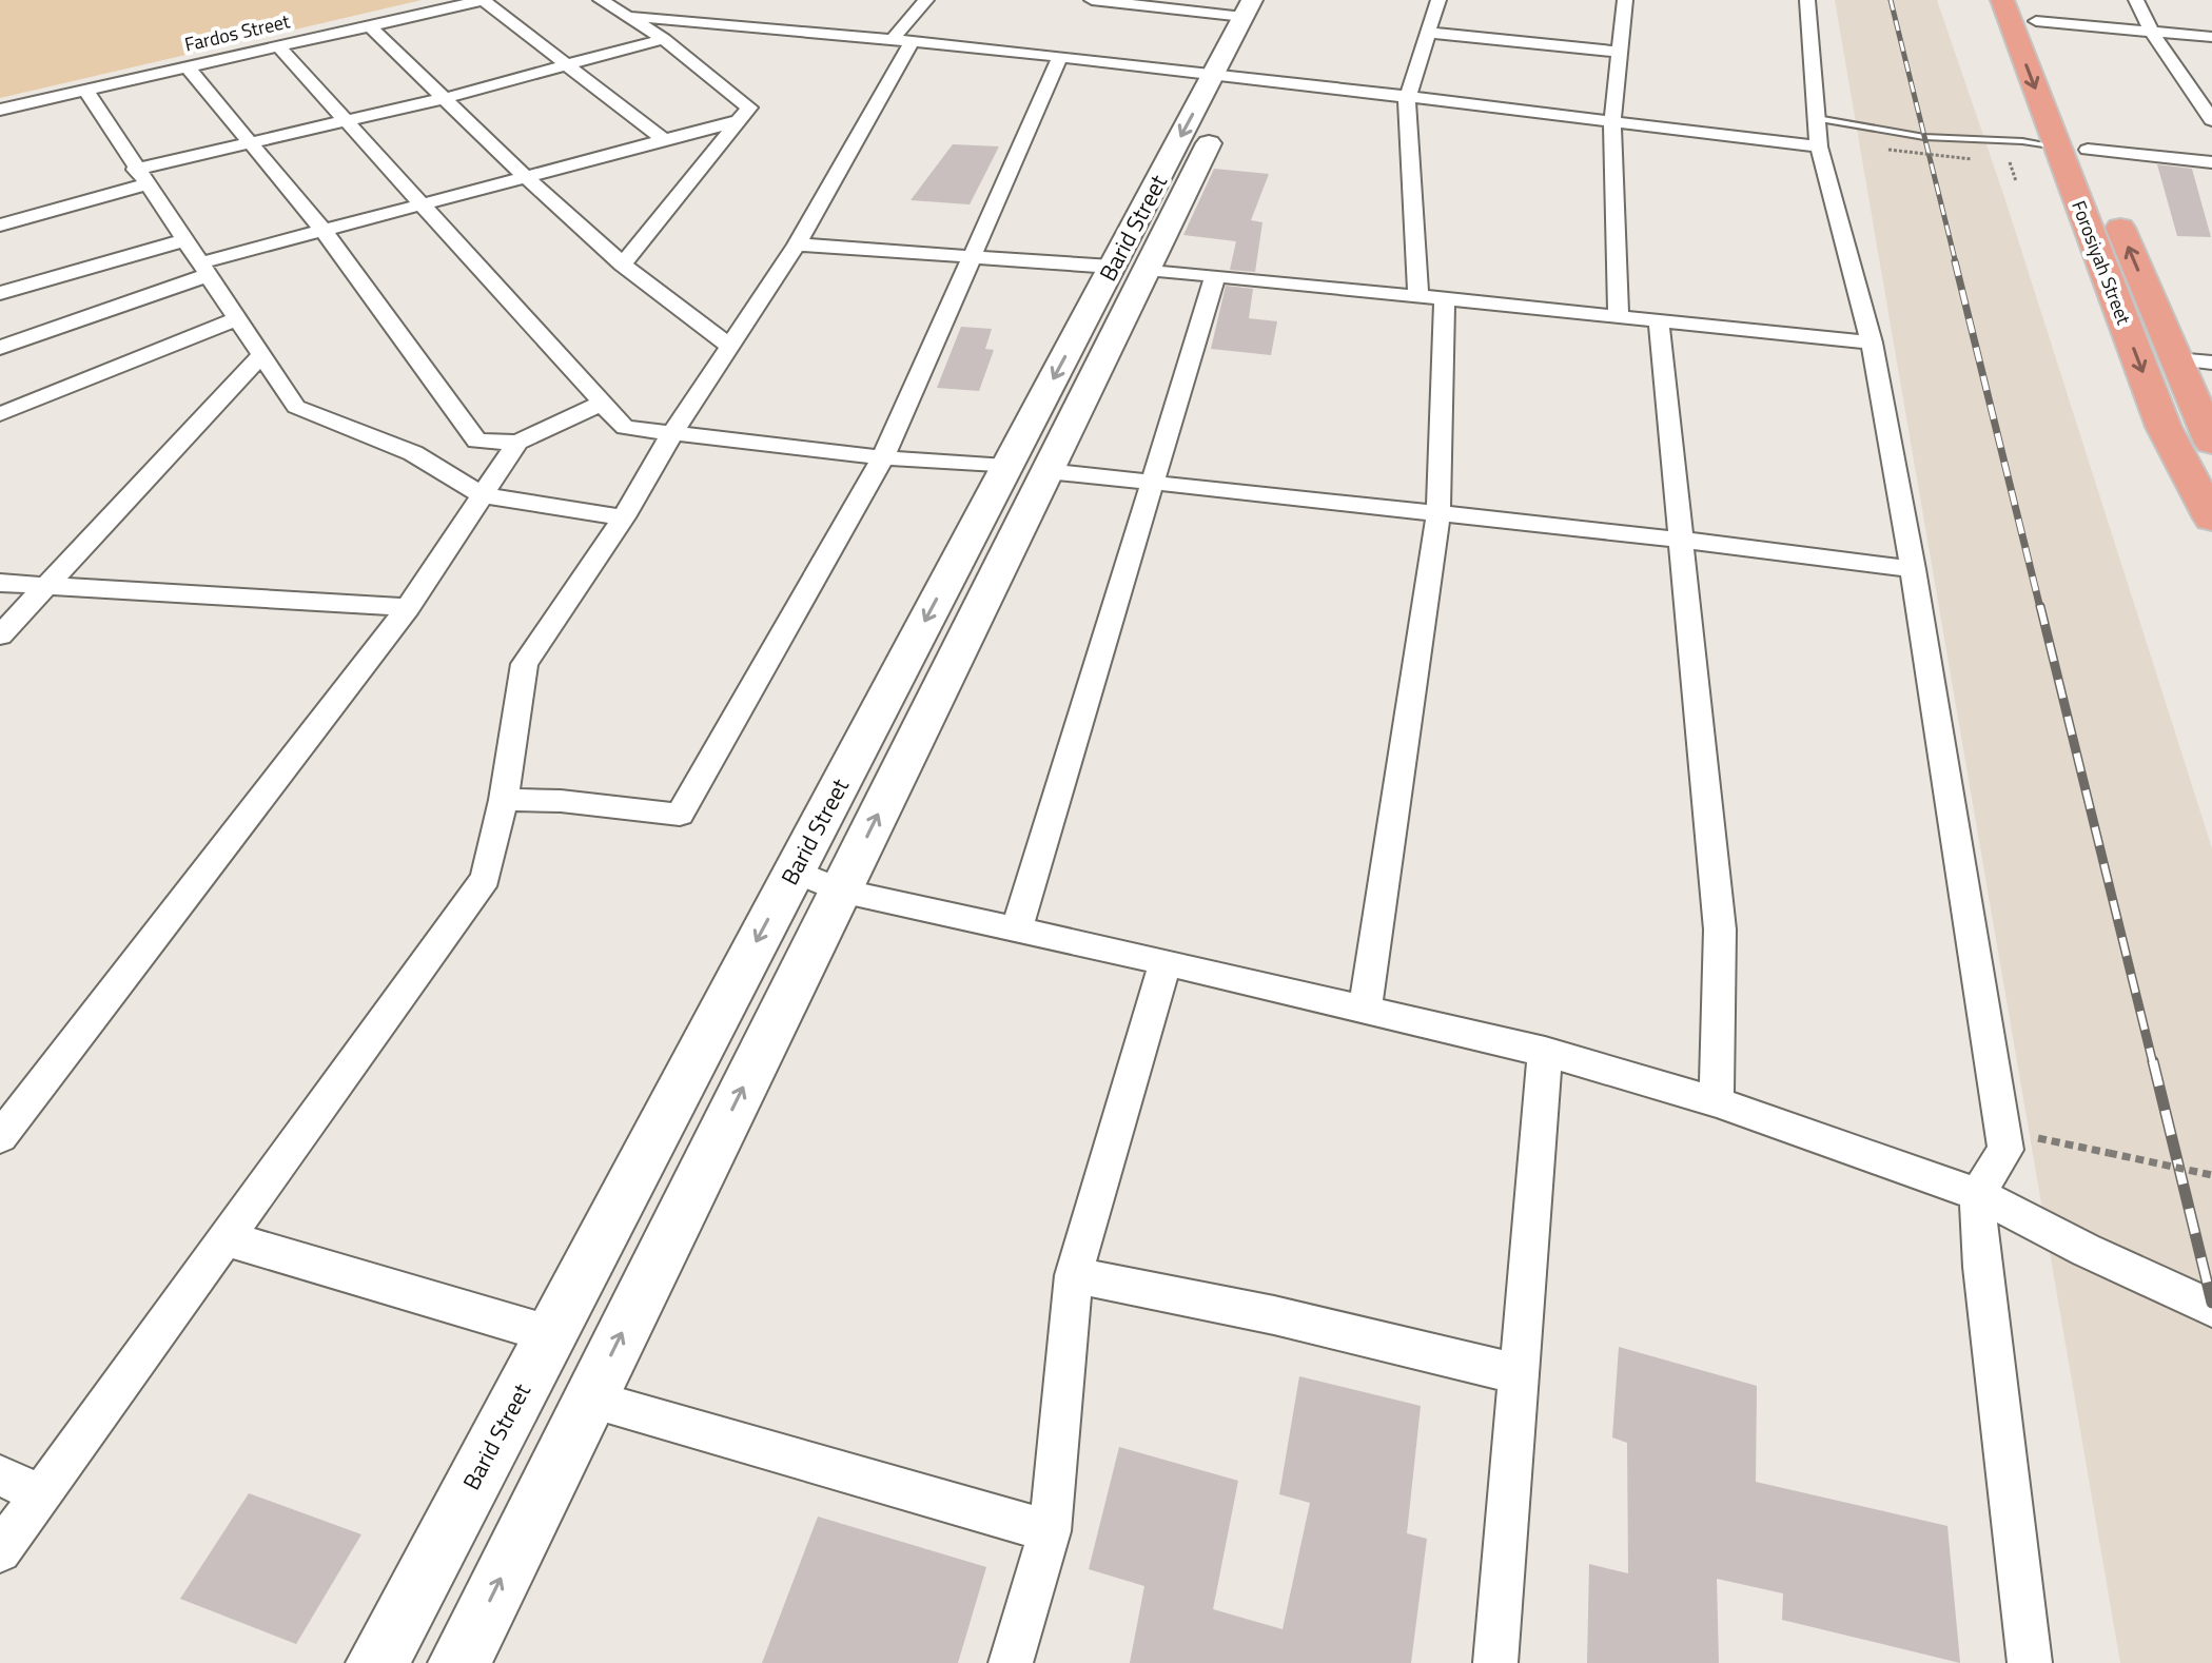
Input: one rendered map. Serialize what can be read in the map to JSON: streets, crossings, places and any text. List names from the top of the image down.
{
  "streets": {
    "main road": ["Barid Street", "Forosiyah Street"],
    "street": ["Fardos Street"]
  }
}
